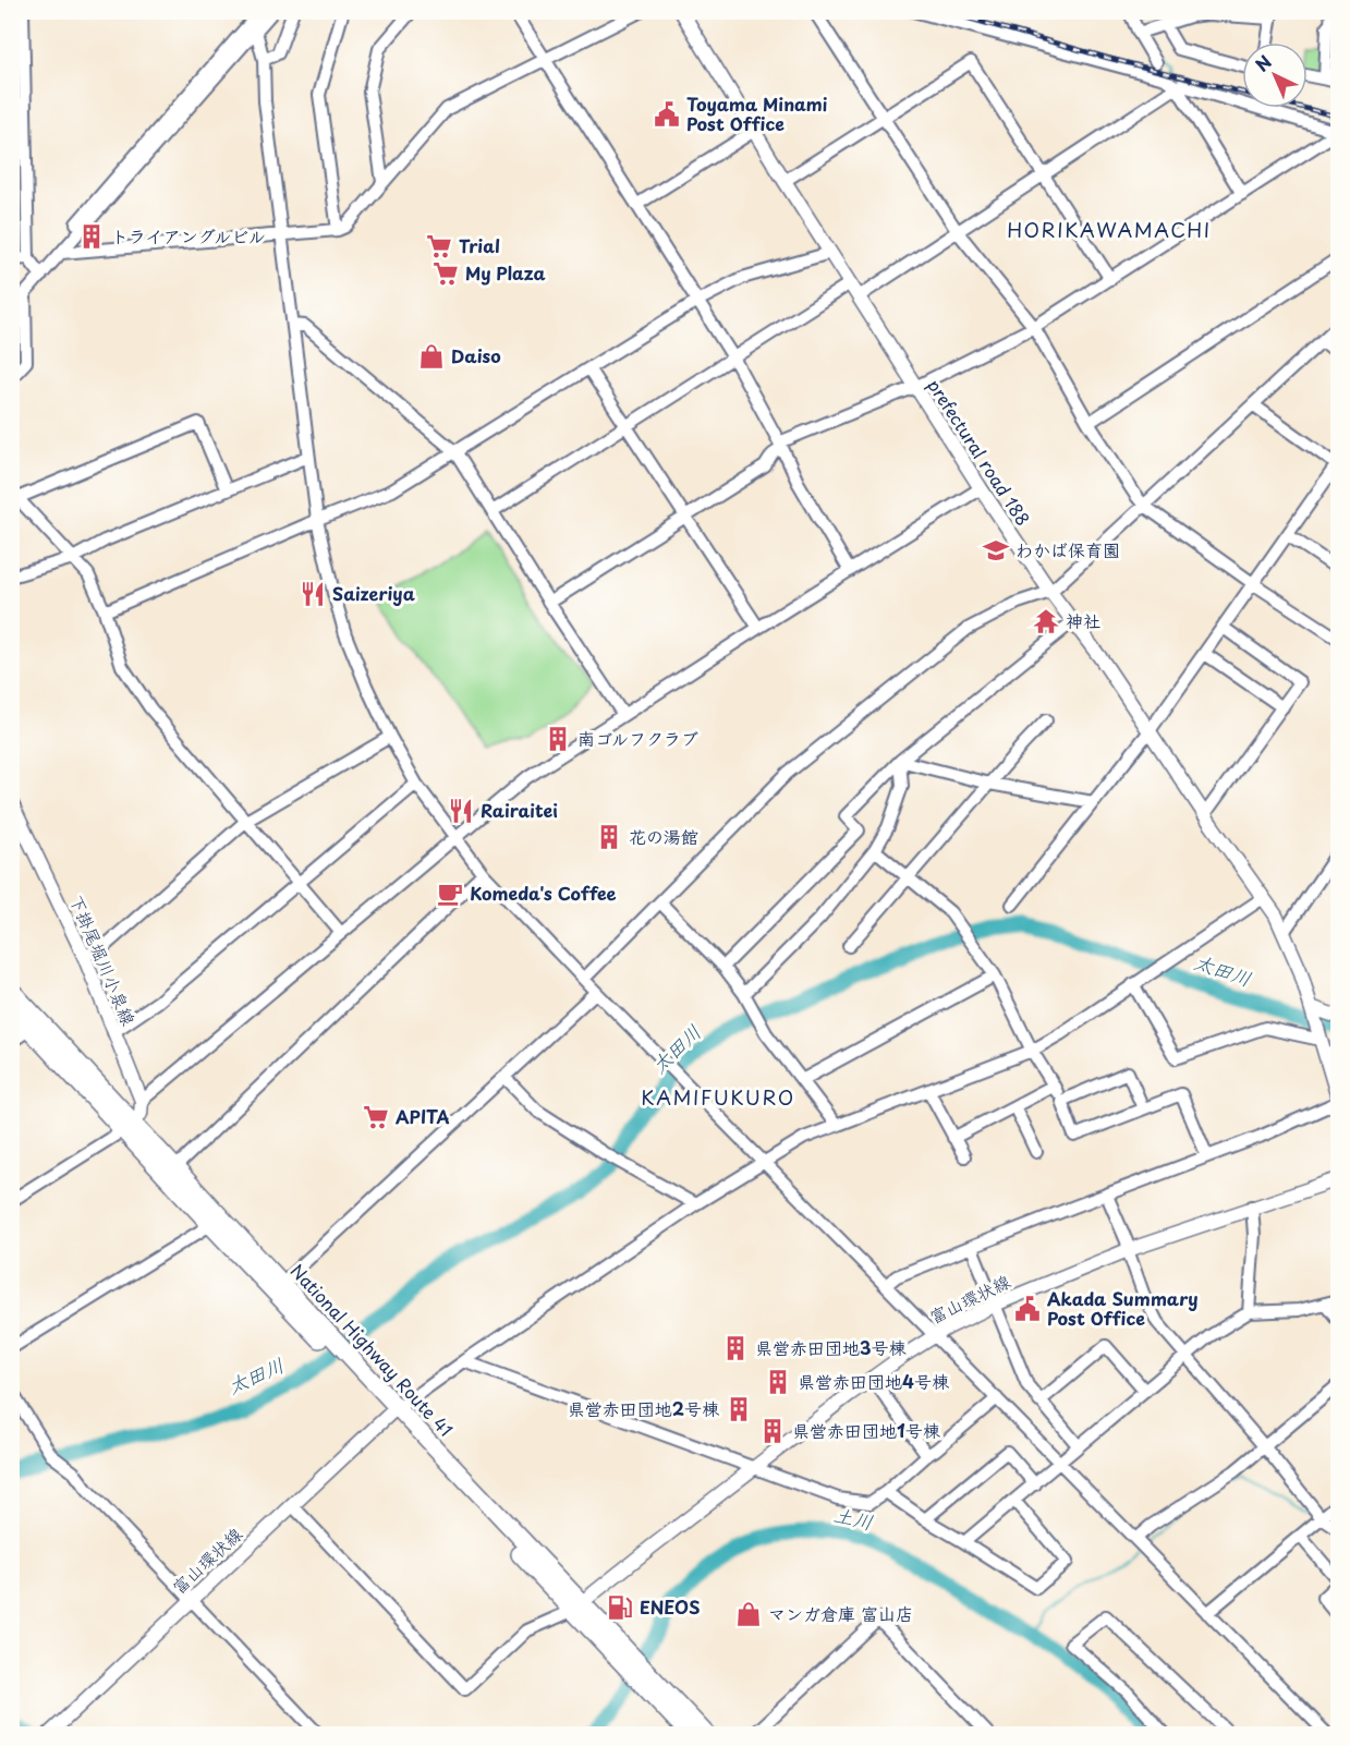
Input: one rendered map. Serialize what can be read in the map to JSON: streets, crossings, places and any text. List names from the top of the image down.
{
  "streets": {
    "highway": ["National Highway Route 41"],
    "main road": ["prefectural road 188", "下掛尾堀川小泉線", "富山環状線"]
  },
  "crossings": [
    ["富山環状線", "National Highway Route 41"]
  ],
  "districts": ["HORIKAWAMACHI", "KAMIFUKURO"],
  "water": ["太田川", "土川"],
  "places": {
    "public building": ["Toyama Minami Post Office", "Akada Summary Post Office"],
    "building": [
      "トライアングルビル",
      "南ゴルフクラブ",
      "花の湯館",
      "県営赤田団地3号棟",
      "県営赤田団地4号棟",
      "県営赤田団地2号棟",
      "県営赤田団地1号棟"
    ],
    "supermarket": ["Trial", "My Plaza", "APITA"],
    "shop": ["Daiso", "マンガ倉庫 富山店"],
    "school or university": ["わかば保育園"],
    "restaurant": ["Saizeriya", "Rairaitei"],
    "temple": ["神社"],
    "cafe": ["Komeda's Coffee"],
    "fuel station": ["ENEOS"]
  },
  "north": "top left"
}
